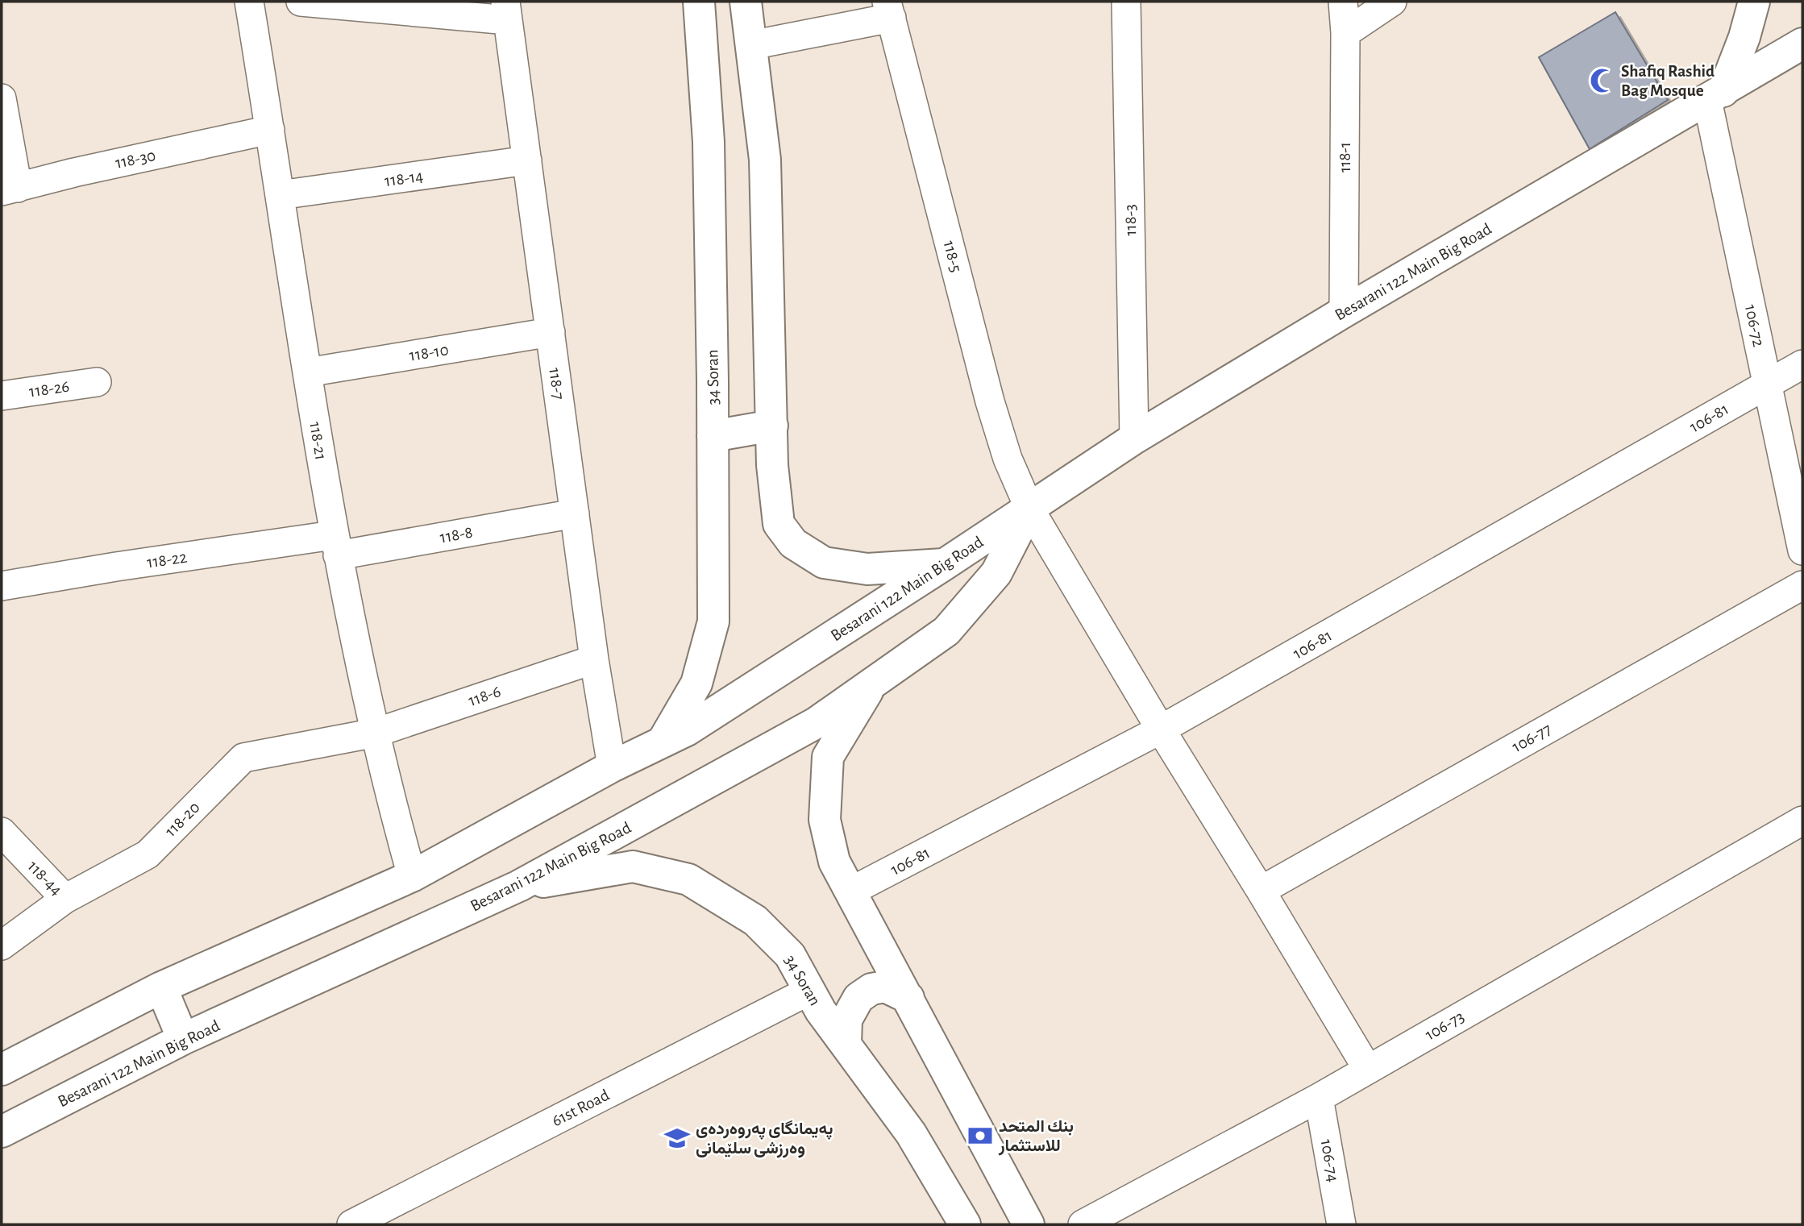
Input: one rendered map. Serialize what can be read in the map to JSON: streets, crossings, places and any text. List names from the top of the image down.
{
  "streets": {
    "main road": ["Besarani 122 Main Big Road", "34 Soran"],
    "street": [
      "118-1",
      "118-30",
      "118-14",
      "118-3",
      "118-5",
      "106-72",
      "118-10",
      "118-7",
      "118-26",
      "106-81",
      "118-21",
      "118-8",
      "118-22",
      "118-6",
      "106-77",
      "118-20",
      "118-44",
      "106-73",
      "61st Road",
      "106-74"
    ]
  },
  "crossings": [
    ["118-1", "Besarani 122 Main Big Road"],
    ["118-30", "118-21"],
    ["118-14", "118-7"],
    ["118-14", "118-21"],
    ["118-3", "Besarani 122 Main Big Road"],
    ["118-5", "Besarani 122 Main Big Road"],
    ["118-5", "106-81"],
    ["118-5", "106-77"],
    ["118-5", "106-73"],
    ["Besarani 122 Main Big Road", "106-72"],
    ["Besarani 122 Main Big Road", "34 Soran"],
    ["Besarani 122 Main Big Road", "118-7"],
    ["Besarani 122 Main Big Road", "118-21"],
    ["106-72", "106-81"],
    ["118-10", "118-7"],
    ["118-10", "118-21"],
    ["34 Soran", "61st Road"],
    ["118-7", "118-8"],
    ["118-7", "118-6"],
    ["118-21", "118-8"],
    ["118-21", "118-22"],
    ["118-21", "118-6"],
    ["118-21", "118-20"],
    ["118-8", "118-22"],
    ["118-6", "118-20"],
    ["118-20", "118-44"],
    ["106-73", "106-74"]
  ],
  "places": {
    "mosque": ["Shafiq Rashid Bag Mosque"],
    "bank": ["بنك المتحد للاستثمار"],
    "school or university": ["پەیمانگای پەروەردەی وەرزشی سلێمانی"]
  }
}
